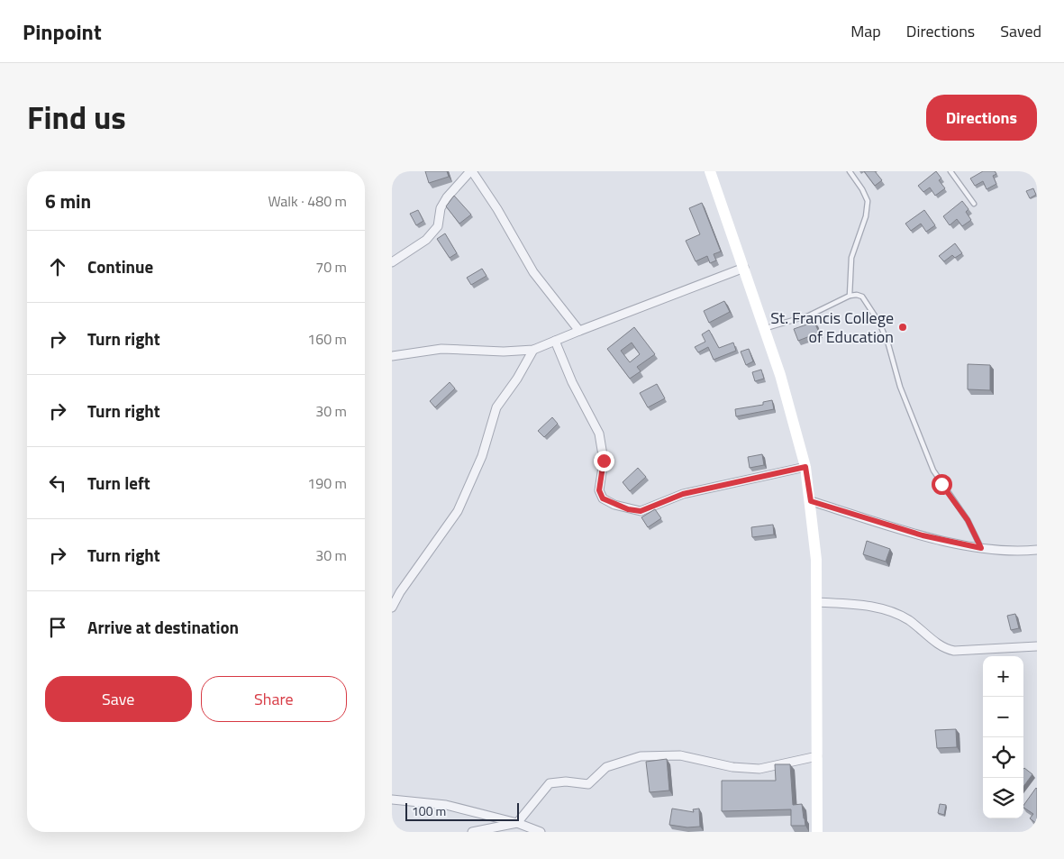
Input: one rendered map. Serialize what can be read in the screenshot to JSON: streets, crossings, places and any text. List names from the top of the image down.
{
  "places": ["St. Francis College of Education"],
  "scale_bar": "100 m",
  "page": {
    "header": "Pinpoint",
    "nav": ["Map", "Directions", "Saved"],
    "title": "Find us",
    "buttons": [
      "Directions",
      ["Save", "Share"]
    ],
    "heading": ["6 min", "Walk · 480 m"],
    "list": [
      ["Continue", "70 m"],
      ["Turn right", "160 m"],
      ["Turn right", "30 m"],
      ["Turn left", "190 m"],
      ["Turn right", "30 m"],
      "Arrive at destination"
    ],
    "map_buttons": ["+", "−"],
    "scale": "100 m"
  }
}
